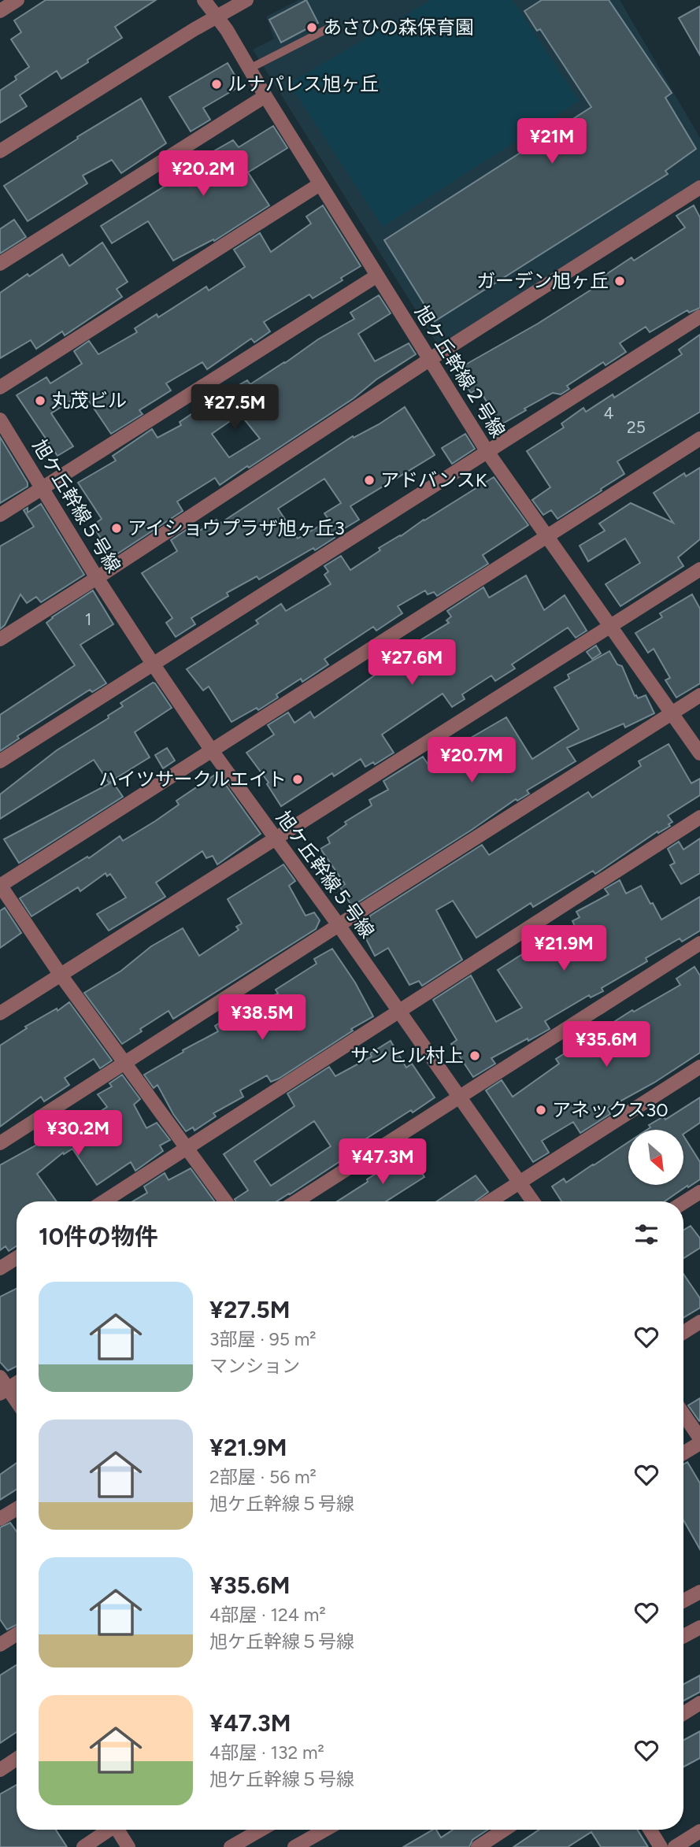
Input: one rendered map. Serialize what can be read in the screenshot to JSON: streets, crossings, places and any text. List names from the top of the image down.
{
  "streets": {
    "street": ["旭ケ丘幹線２号線", "旭ケ丘幹線５号線"]
  },
  "places": [
    "あさひの森保育園",
    "ルナパレス旭ヶ丘",
    "ガーデン旭ヶ丘",
    "丸茂ビル",
    "アドバンスK",
    "アイショウプラザ旭ヶ丘3",
    "ハイツサークルエイト",
    "サンヒル村上",
    "アネックス30"
  ],
  "house_numbers": ["4", "25", "1"],
  "north": "bottom right",
  "page": {
    "price": [
      "¥21M",
      "¥20.2M",
      "¥27.5M",
      "¥27.6M",
      "¥20.7M",
      "¥21.9M",
      "¥38.5M",
      "¥35.6M",
      "¥30.2M",
      "¥47.3M"
    ],
    "heading": "10件の物件",
    "list": [
      {
        "name": "¥27.5M",
        "note": "3部屋 · 95 m² · マンション"
      },
      {
        "name": "¥21.9M",
        "note": "2部屋 · 56 m² · 旭ケ丘幹線５号線"
      },
      {
        "name": "¥35.6M",
        "note": "4部屋 · 124 m² · 旭ケ丘幹線５号線"
      },
      {
        "name": "¥47.3M",
        "note": "4部屋 · 132 m² · 旭ケ丘幹線５号線"
      }
    ]
  }
}
